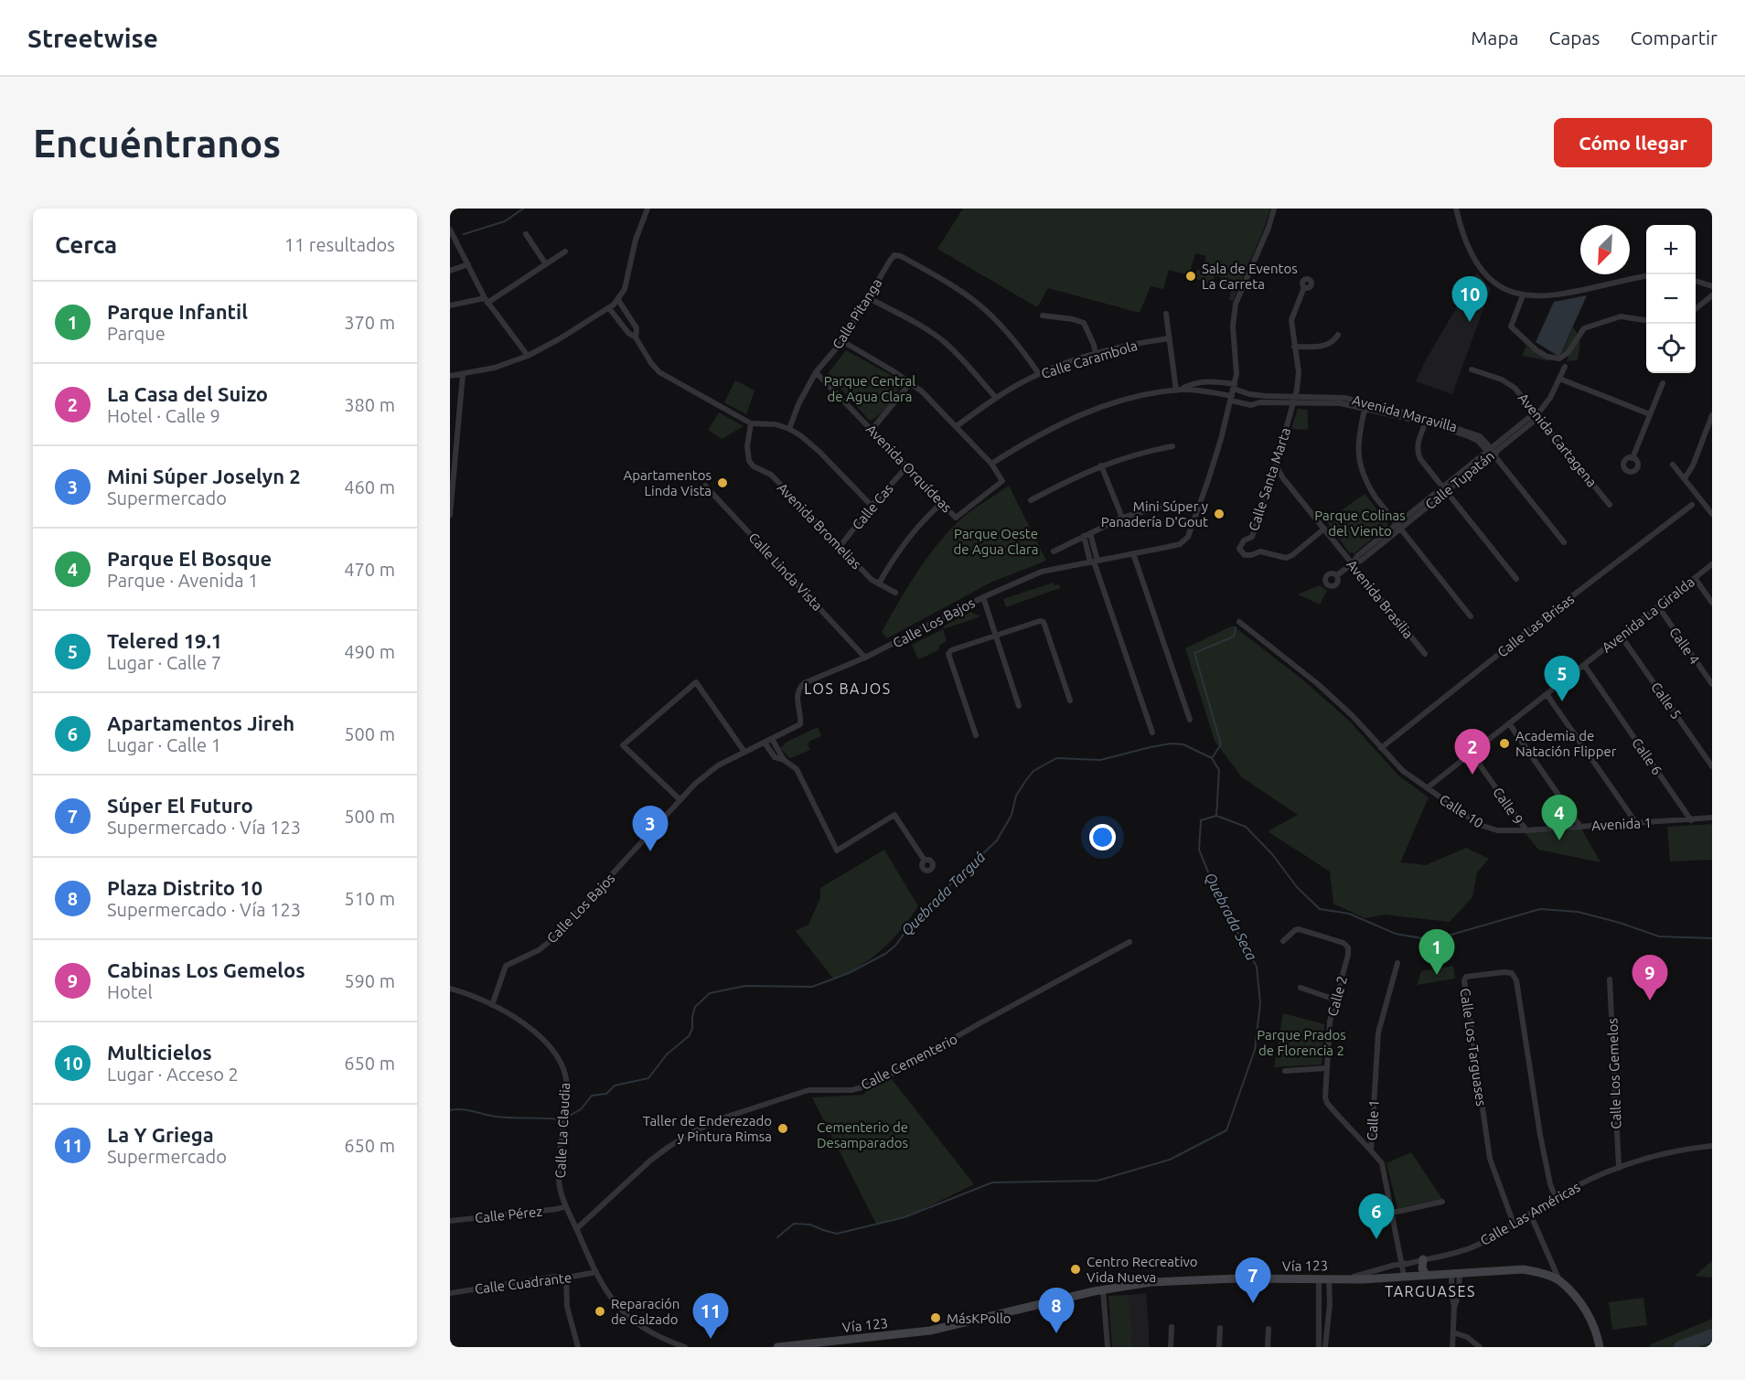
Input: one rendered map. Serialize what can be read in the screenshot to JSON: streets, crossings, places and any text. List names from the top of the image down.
{
  "streets": {
    "main road": ["Vía 123"],
    "street": [
      "Calle Pitanga",
      "Calle Carambola",
      "Avenida Maravilla",
      "Avenida Cartagena",
      "Avenida Orquídeas",
      "Calle Santa Marta",
      "Calle Tupatán",
      "Calle Cas",
      "Avenida Bromelias",
      "Calle Linda Vista",
      "Avenida Brasilia",
      "Avenida La Giralda",
      "Calle Los Bajos",
      "Calle Las Brisas",
      "Calle 4",
      "Calle 5",
      "Calle 6",
      "Calle 9",
      "Calle 10",
      "Avenida 1",
      "Calle 2",
      "Calle Los Targuases",
      "Calle Cementerio",
      "Calle Los Gemelos",
      "Calle 1",
      "Calle La Claudia",
      "Calle Las Américas",
      "Calle Pérez",
      "Calle Cuadrante"
    ]
  },
  "crossings": [
    ["Calle Pitanga", "Calle Carambola"],
    ["Calle Pitanga", "Avenida Orquídeas"],
    ["Avenida Maravilla", "Calle Santa Marta"],
    ["Avenida Maravilla", "Calle Tupatán"],
    ["Avenida Maravilla", "Calle Los Bajos"],
    ["Avenida Cartagena", "Calle Tupatán"],
    ["Avenida Orquídeas", "Calle Cas"],
    ["Calle Santa Marta", "Avenida Brasilia"],
    ["Calle Tupatán", "Avenida Brasilia"],
    ["Calle Cas", "Avenida Bromelias"],
    ["Calle Linda Vista", "Calle Los Bajos"],
    ["Avenida La Giralda", "Calle 4"],
    ["Avenida La Giralda", "Calle 5"],
    ["Avenida La Giralda", "Calle 6"],
    ["Avenida La Giralda", "Calle 9"],
    ["Avenida La Giralda", "Calle 10"],
    ["Calle Los Bajos", "Calle La Claudia"],
    ["Calle 6", "Avenida 1"],
    ["Calle 9", "Avenida 1"],
    ["Calle 10", "Avenida 1"],
    ["Calle 2", "Calle 1"],
    ["Calle Los Targuases", "Calle Las Américas"],
    ["Calle Cementerio", "Calle La Claudia"],
    ["Calle Los Gemelos", "Calle Las Américas"],
    ["Calle 1", "Calle Las Américas"],
    ["Calle 1", "Vía 123"],
    ["Calle La Claudia", "Calle Pérez"],
    ["Calle La Claudia", "Calle Cuadrante"],
    ["Calle Las Américas", "Vía 123"]
  ],
  "districts": ["LOS BAJOS", "TARGUASES"],
  "water": ["Quebrada Targuá", "Quebrada Seca"],
  "parks": [
    "Parque Central de Agua Clara",
    "Parque Colinas del Viento",
    "Parque Oeste de Agua Clara",
    "Parque Prados de Florencia 2",
    "Cementerio de Desamparados"
  ],
  "places": [
    "Sala de Eventos La Carreta",
    "Apartamentos Linda Vista",
    "Mini Súper y Panadería D'Gout",
    "Academia de Natación Flipper",
    "Taller de Enderezado y Pintura Rimsa",
    "Centro Recreativo Vida Nueva",
    "Reparación de Calzado",
    "MásKPollo"
  ],
  "north": "bottom left",
  "page": {
    "header": "Streetwise",
    "nav": ["Mapa", "Capas", "Compartir"],
    "buttons": "Cómo llegar",
    "title": "Encuéntranos",
    "heading": ["Cerca", "11 resultados"],
    "map_buttons": ["+", "−"],
    "pins": [
      "10",
      "5",
      "2",
      "4",
      "3",
      "1",
      "9",
      "6",
      "7",
      "8",
      "11"
    ],
    "list": [
      {
        "mark": "1",
        "name": "Parque Infantil",
        "note": "Parque",
        "value": "370 m"
      },
      {
        "mark": "2",
        "name": "La Casa del Suizo",
        "note": "Hotel · Calle 9",
        "value": "380 m"
      },
      {
        "mark": "3",
        "name": "Mini Súper Joselyn 2",
        "note": "Supermercado",
        "value": "460 m"
      },
      {
        "mark": "4",
        "name": "Parque El Bosque",
        "note": "Parque · Avenida 1",
        "value": "470 m"
      },
      {
        "mark": "5",
        "name": "Telered 19.1",
        "note": "Lugar · Calle 7",
        "value": "490 m"
      },
      {
        "mark": "6",
        "name": "Apartamentos Jireh",
        "note": "Lugar · Calle 1",
        "value": "500 m"
      },
      {
        "mark": "7",
        "name": "Súper El Futuro",
        "note": "Supermercado · Vía 123",
        "value": "500 m"
      },
      {
        "mark": "8",
        "name": "Plaza Distrito 10",
        "note": "Supermercado · Vía 123",
        "value": "510 m"
      },
      {
        "mark": "9",
        "name": "Cabinas Los Gemelos",
        "note": "Hotel",
        "value": "590 m"
      },
      {
        "mark": "10",
        "name": "Multicielos",
        "note": "Lugar · Acceso 2",
        "value": "650 m"
      },
      {
        "mark": "11",
        "name": "La Y Griega",
        "note": "Supermercado",
        "value": "650 m"
      }
    ]
  }
}
